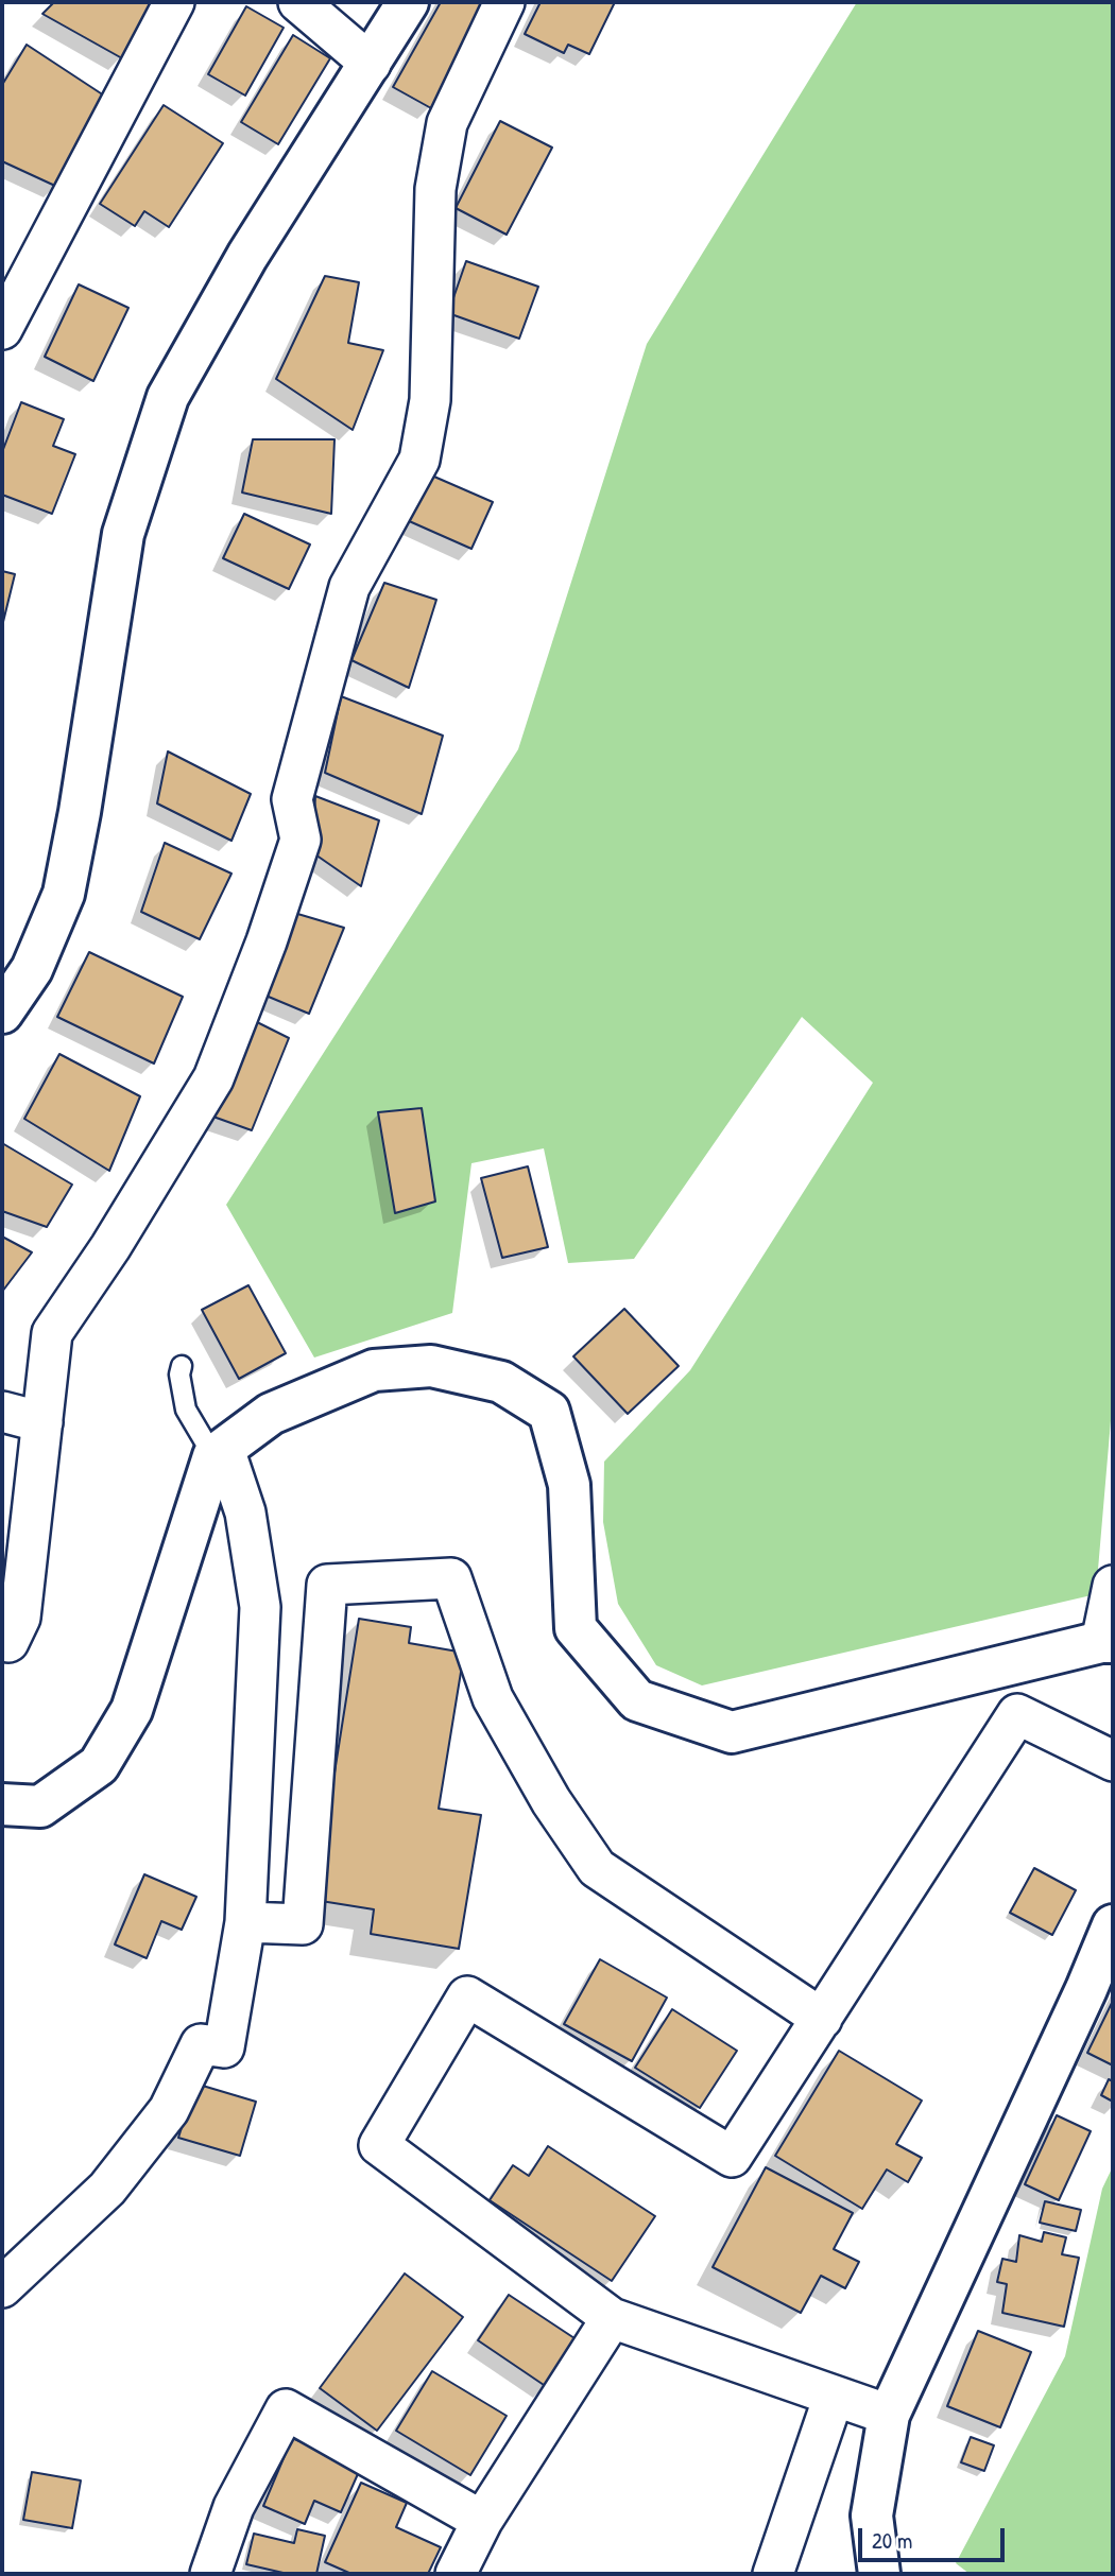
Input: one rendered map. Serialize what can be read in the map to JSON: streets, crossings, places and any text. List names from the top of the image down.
{
  "scale_bar": "20 m"
}
